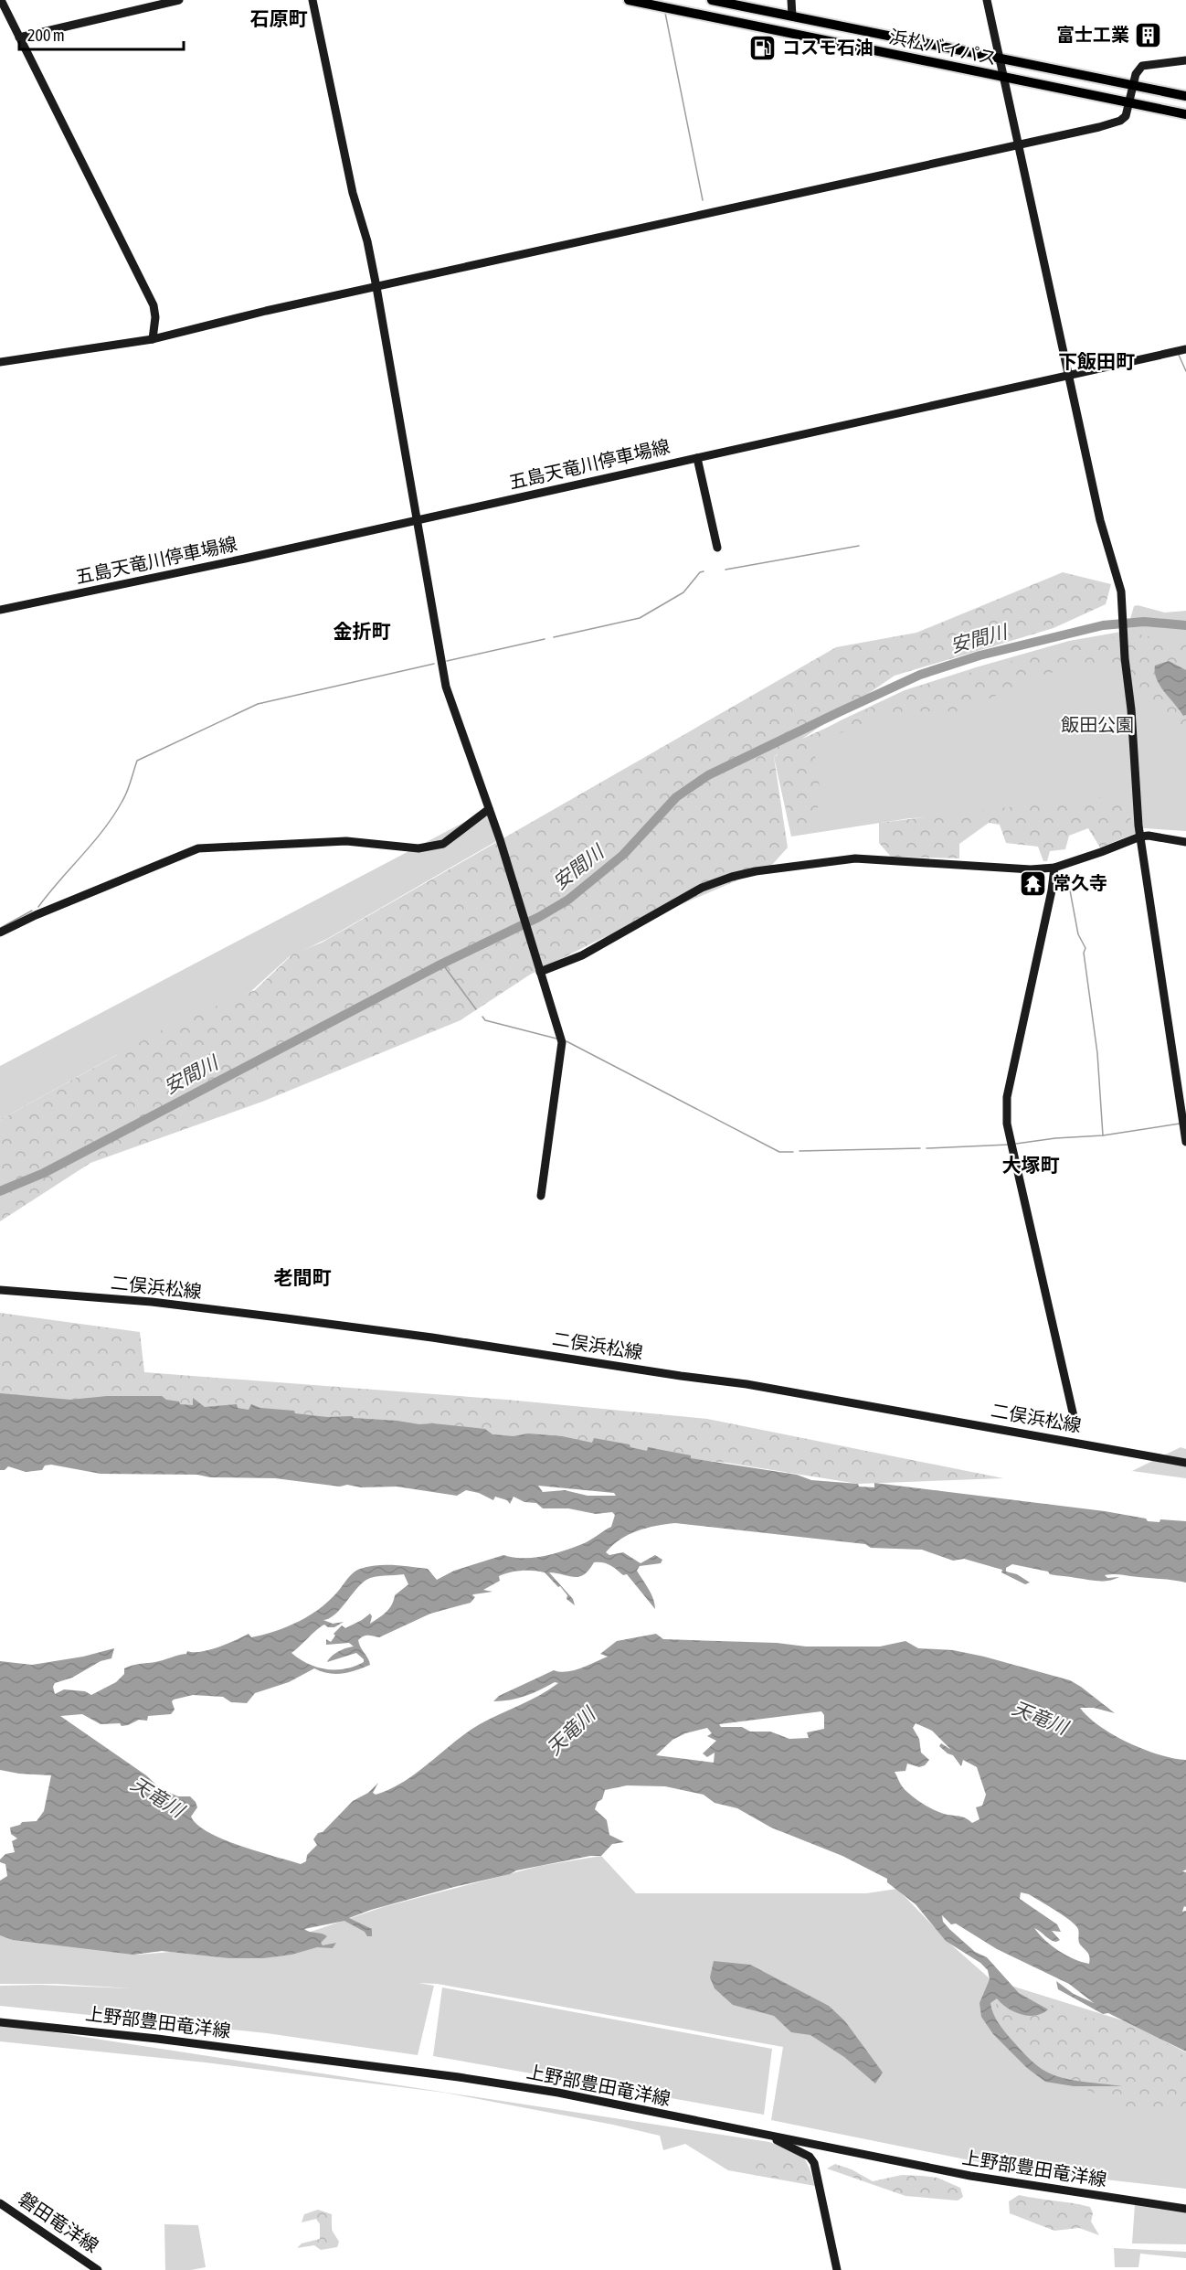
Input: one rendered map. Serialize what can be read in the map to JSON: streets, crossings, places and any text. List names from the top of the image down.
{
  "streets": {
    "highway": ["浜松バイパス"],
    "street": [
      "五島天竜川停車場線",
      "二俣浜松線",
      "上野部豊田竜洋線",
      "磐田竜洋線"
    ]
  },
  "districts": [
    "石原町",
    "下飯田町",
    "金折町",
    "大塚町",
    "老間町"
  ],
  "water": ["安間川", "天竜川"],
  "parks": ["飯田公園"],
  "places": {
    "building": ["富士工業"],
    "fuel station": ["コスモ石油"],
    "temple": ["常久寺"]
  },
  "scale_bar": "200 m"
}
